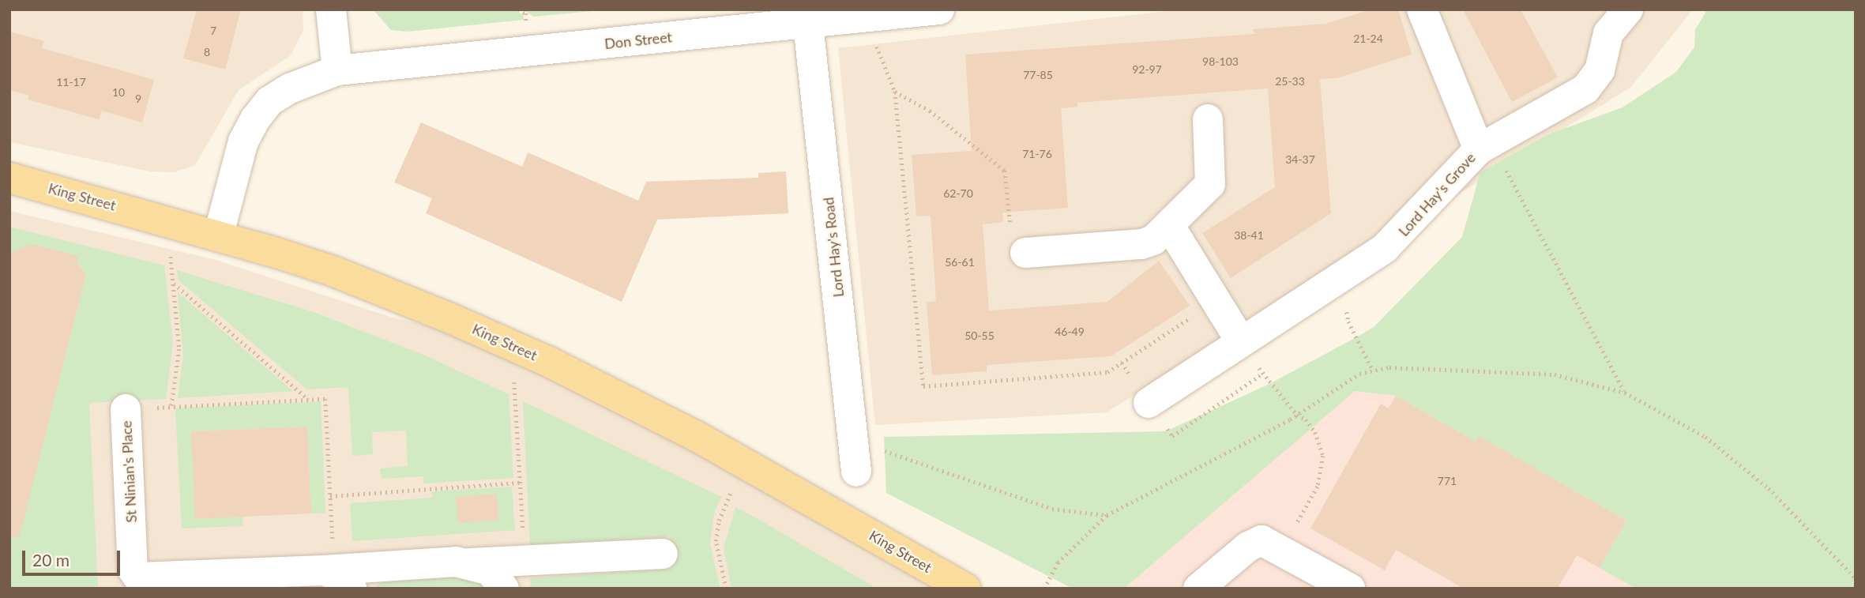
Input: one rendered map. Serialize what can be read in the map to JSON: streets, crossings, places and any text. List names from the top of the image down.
{
  "streets": {
    "main road": ["King Street"],
    "street": [
      "Don Street",
      "Lord Hay's Grove",
      "Lord Hay's Road",
      "St Ninian's Place"
    ]
  },
  "crossings": [
    ["Don Street", "King Street"],
    ["Don Street", "Lord Hay's Road"]
  ],
  "house_numbers": [
    "7",
    "21-24",
    "8",
    "98-103",
    "92-97",
    "77-85",
    "25-33",
    "11-17",
    "10",
    "9",
    "71-76",
    "34-37",
    "62-70",
    "38-41",
    "56-61",
    "46-49",
    "50-55",
    "771"
  ],
  "scale_bar": "20 m"
}
